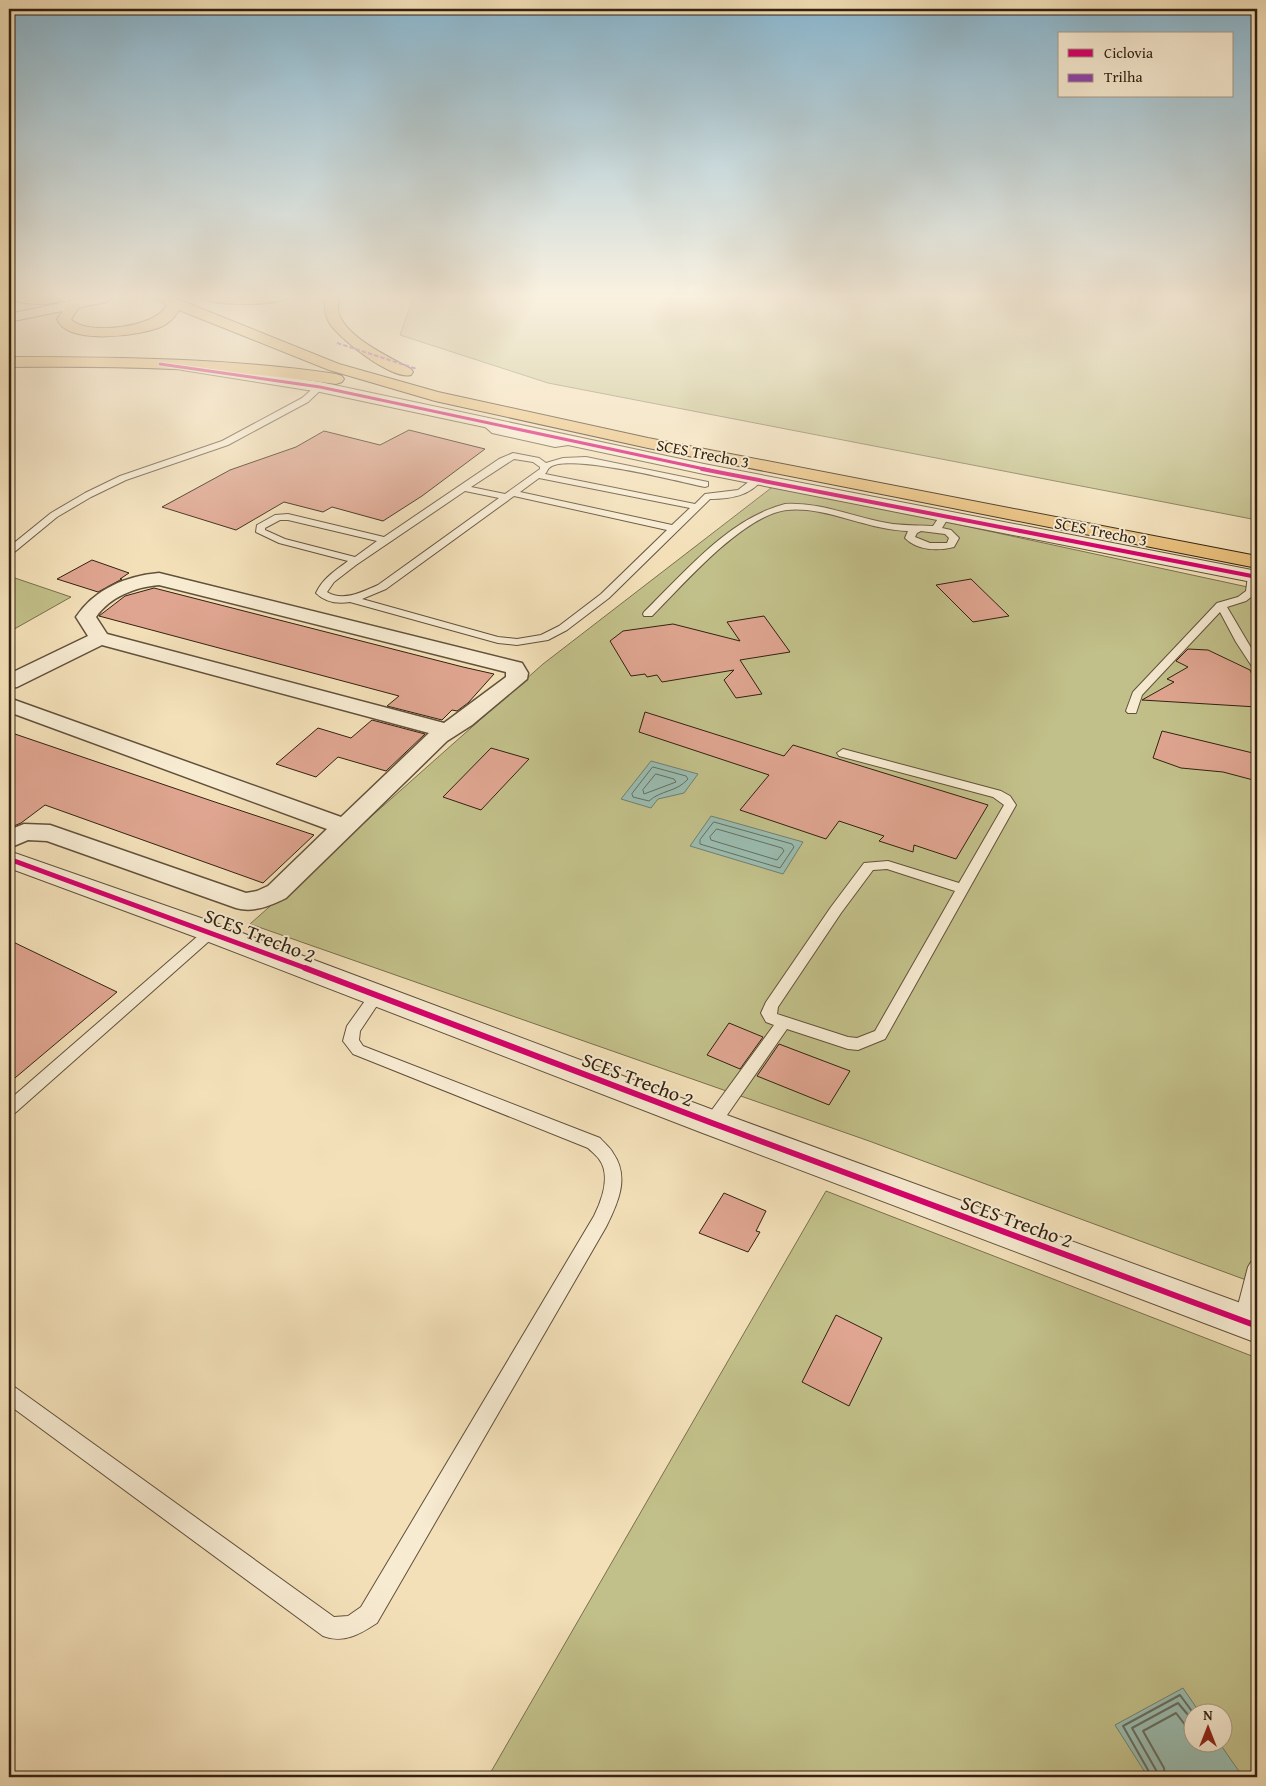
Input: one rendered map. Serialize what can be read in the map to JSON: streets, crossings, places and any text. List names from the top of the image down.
{
  "streets": {
    "highway": ["SCES Trecho 3"],
    "street": ["SCES Trecho 2"]
  },
  "legend": ["Ciclovia", "Trilha"],
  "north": "top"
}
